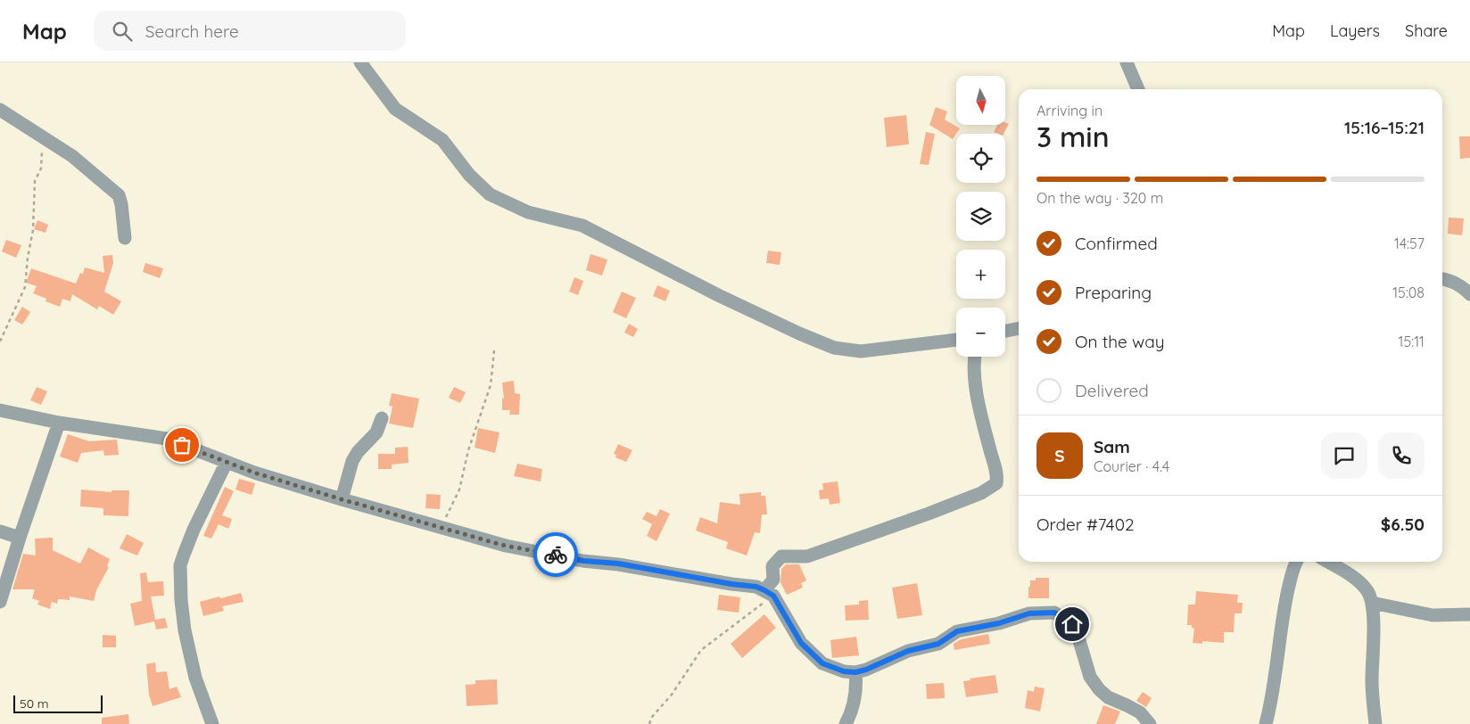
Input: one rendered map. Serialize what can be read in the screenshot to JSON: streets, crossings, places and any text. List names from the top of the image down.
{
  "scale_bar": "50 m",
  "north": "bottom",
  "page": {
    "header": "Map",
    "search": "Search here",
    "nav": ["Map", "Layers", "Share"],
    "map_buttons": ["+", "−"],
    "heading": ["3 min", "Arriving in", "15:16–15:21"],
    "panel": [
      "Sam",
      "Courier · 4.4",
      "Order #7402",
      "$6.50"
    ],
    "bar": "On the way · 320 m",
    "list": [
      ["Confirmed", "14:57"],
      ["Preparing", "15:08"],
      ["On the way", "15:11"],
      "Delivered"
    ],
    "round": "S",
    "scale": "50 m"
  }
}
